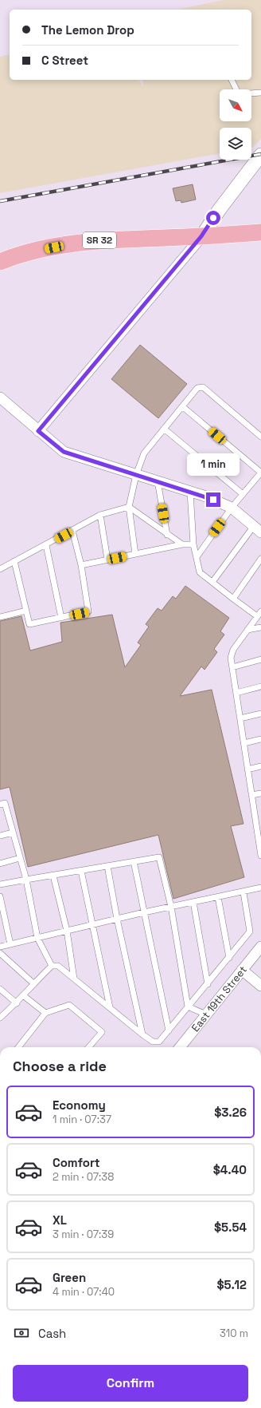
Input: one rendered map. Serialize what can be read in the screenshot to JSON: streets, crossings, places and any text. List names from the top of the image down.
{
  "streets": {
    "main road": ["SR 32"],
    "street": ["East 19th Street"]
  },
  "north": "bottom right",
  "page": {
    "banner": ["The Lemon Drop", "C Street"],
    "bubble": "1 min",
    "heading": "Choose a ride",
    "list": [
      {
        "name": "Economy",
        "note": "1 min · 07:37",
        "value": "$3.26"
      },
      {
        "name": "Comfort",
        "note": "2 min · 07:38",
        "value": "$4.40"
      },
      {
        "name": "XL",
        "note": "3 min · 07:39",
        "value": "$5.54"
      },
      {
        "name": "Green",
        "note": "4 min · 07:40",
        "value": "$5.12"
      }
    ],
    "pay": ["Cash", "310 m"],
    "buttons": "Confirm"
  }
}
